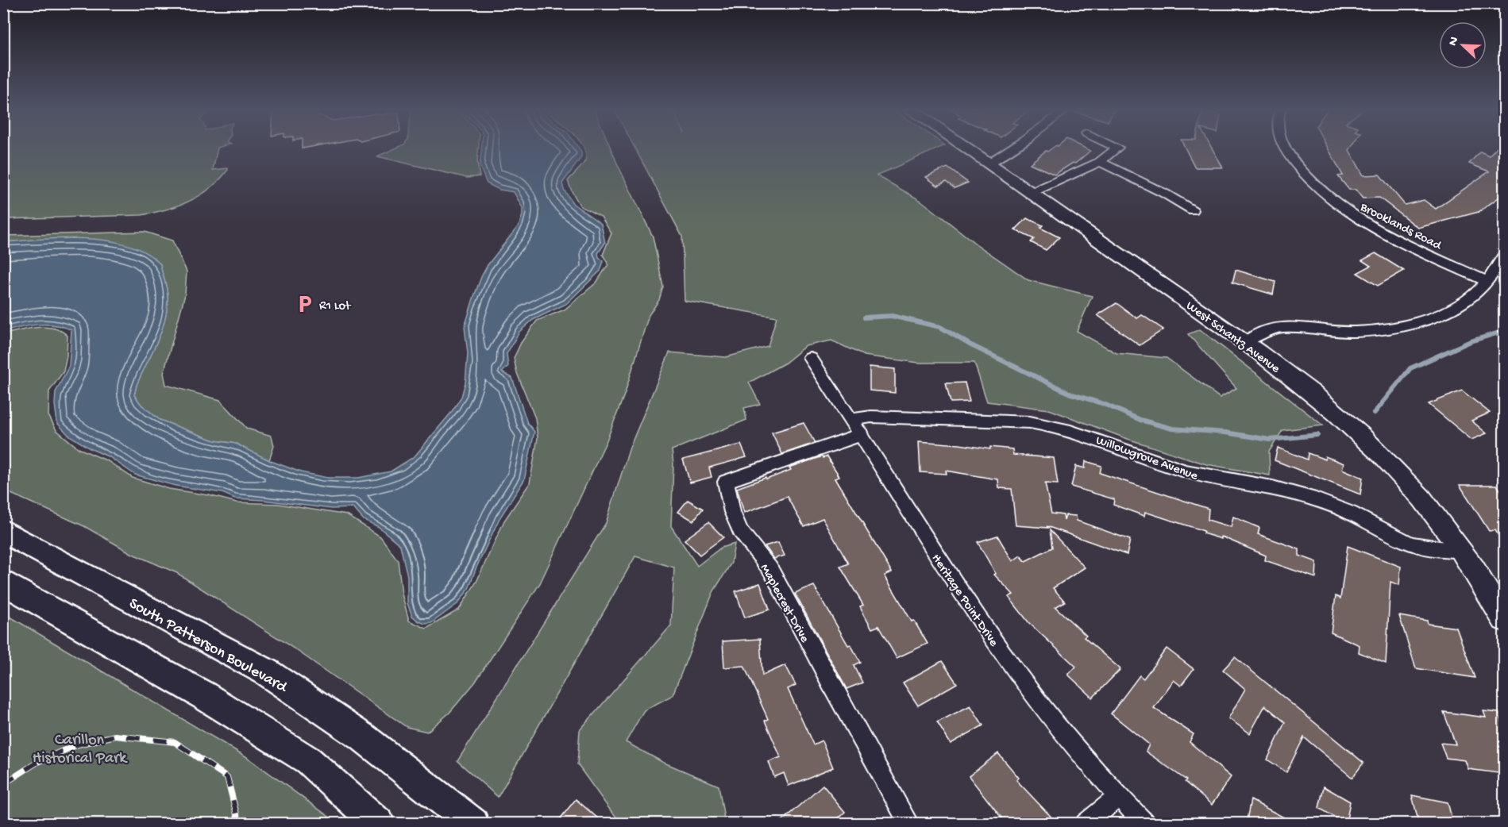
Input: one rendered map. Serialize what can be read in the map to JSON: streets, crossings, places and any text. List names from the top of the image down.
{
  "streets": {
    "main road": ["West Schantz Avenue", "South Patterson Boulevard"],
    "street": [
      "Brooklands Road",
      "Willowgrove Avenue",
      "Heritage Point Drive",
      "Maplecrest Drive"
    ]
  },
  "crossings": [
    ["West Schantz Avenue", "Willowgrove Avenue"],
    ["Willowgrove Avenue", "Heritage Point Drive"],
    ["Heritage Point Drive", "Maplecrest Drive"]
  ],
  "parks": ["Carillon Historical Park"],
  "places": {
    "parking": ["R1 Lot"]
  },
  "north": "top left"
}
